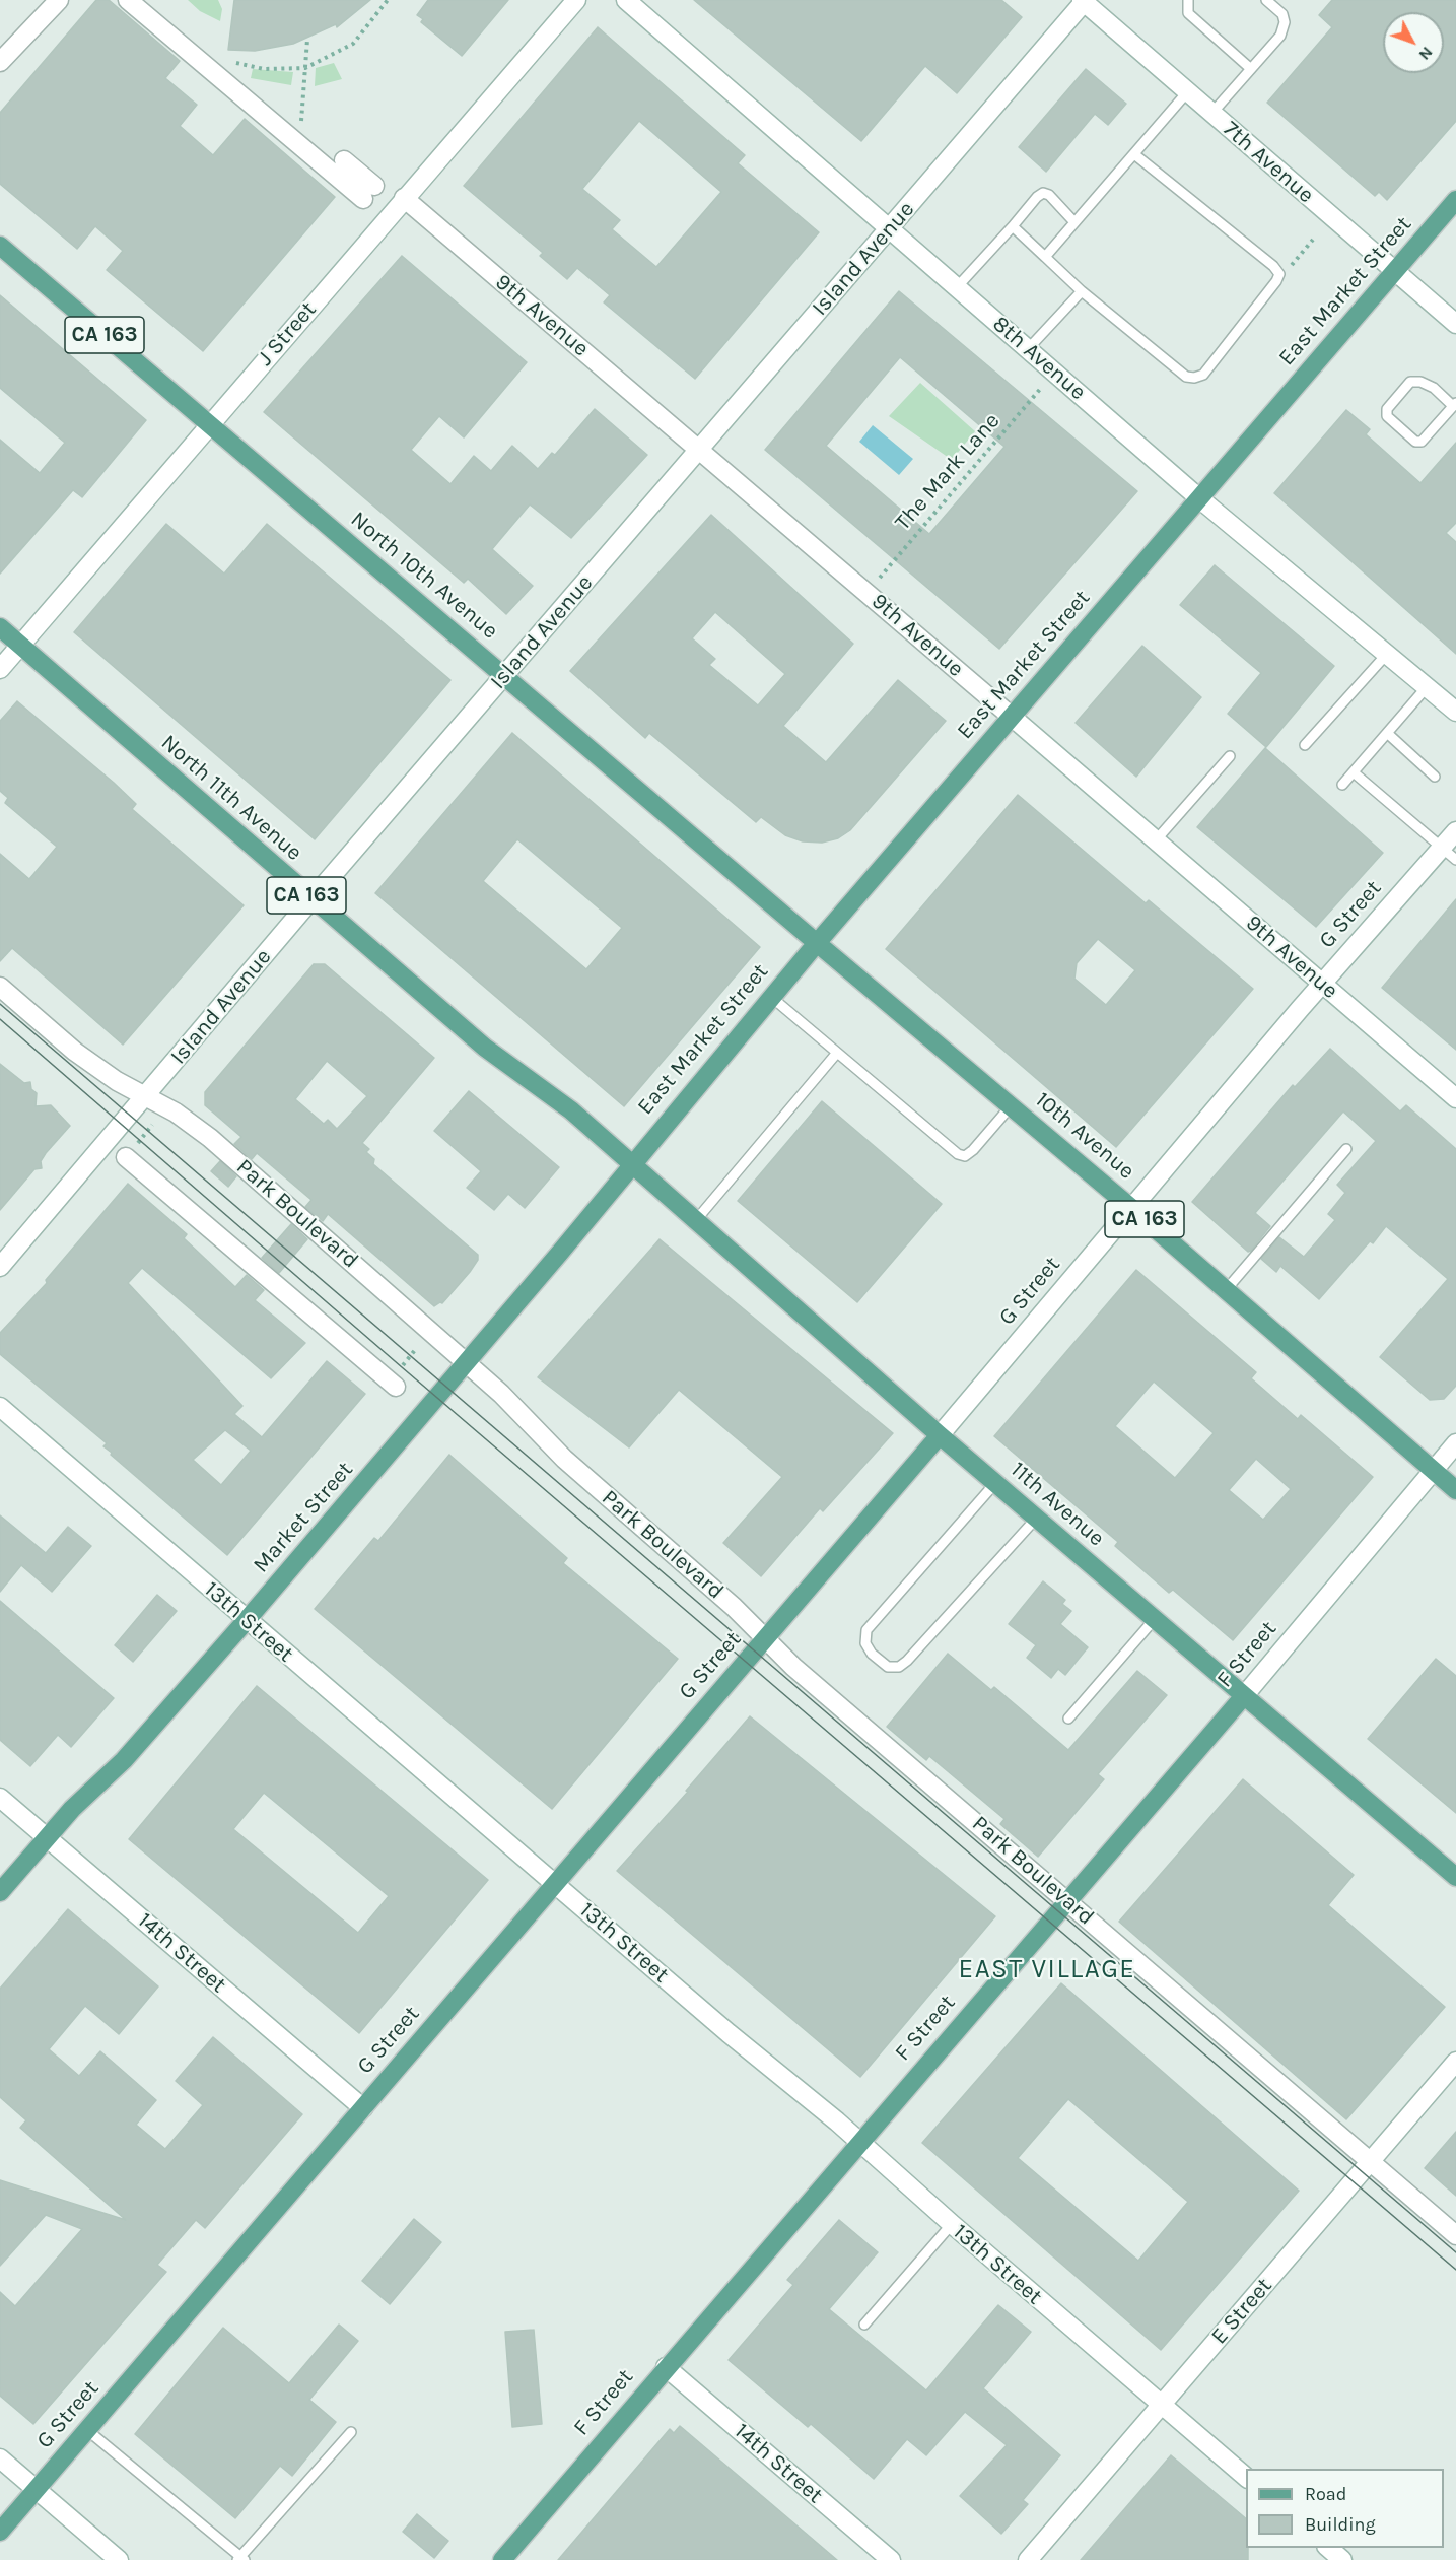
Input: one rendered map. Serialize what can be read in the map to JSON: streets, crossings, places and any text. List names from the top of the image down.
{
  "streets": {
    "main road": [
      "East Market Street",
      "CA 163",
      "North 10th Avenue",
      "North 11th Avenue",
      "G Street",
      "10th Avenue",
      "11th Avenue",
      "Market Street",
      "F Street"
    ],
    "street": [
      "7th Avenue",
      "Island Avenue",
      "9th Avenue",
      "J Street",
      "8th Avenue",
      "Park Boulevard",
      "13th Street",
      "14th Street",
      "E Street"
    ],
    "path": ["The Mark Lane"]
  },
  "crossings": [
    ["7th Avenue", "Island Avenue"],
    ["7th Avenue", "East Market Street"],
    ["Island Avenue", "9th Avenue"],
    ["Island Avenue", "8th Avenue"],
    ["Island Avenue", "North 10th Avenue"],
    ["Island Avenue", "North 11th Avenue"],
    ["Island Avenue", "Park Boulevard"],
    ["East Market Street", "9th Avenue"],
    ["East Market Street", "8th Avenue"],
    ["East Market Street", "North 10th Avenue"],
    ["East Market Street", "North 11th Avenue"],
    ["East Market Street", "10th Avenue"],
    ["East Market Street", "11th Avenue"],
    ["East Market Street", "Market Street"],
    ["9th Avenue", "J Street"],
    ["9th Avenue", "The Mark Lane"],
    ["9th Avenue", "G Street"],
    ["J Street", "North 10th Avenue"],
    ["J Street", "North 11th Avenue"],
    ["8th Avenue", "The Mark Lane"],
    ["North 10th Avenue", "10th Avenue"],
    ["North 11th Avenue", "11th Avenue"],
    ["North 11th Avenue", "Market Street"],
    ["G Street", "10th Avenue"],
    ["G Street", "Park Boulevard"],
    ["G Street", "11th Avenue"],
    ["G Street", "13th Street"],
    ["G Street", "14th Street"],
    ["10th Avenue", "F Street"],
    ["Park Boulevard", "Market Street"],
    ["Park Boulevard", "F Street"],
    ["Park Boulevard", "E Street"],
    ["11th Avenue", "Market Street"],
    ["11th Avenue", "F Street"],
    ["Market Street", "13th Street"],
    ["Market Street", "14th Street"],
    ["13th Street", "F Street"],
    ["13th Street", "E Street"],
    ["F Street", "14th Street"]
  ],
  "districts": ["EAST VILLAGE"],
  "legend": ["Road", "Building"],
  "north": "bottom right"
}
